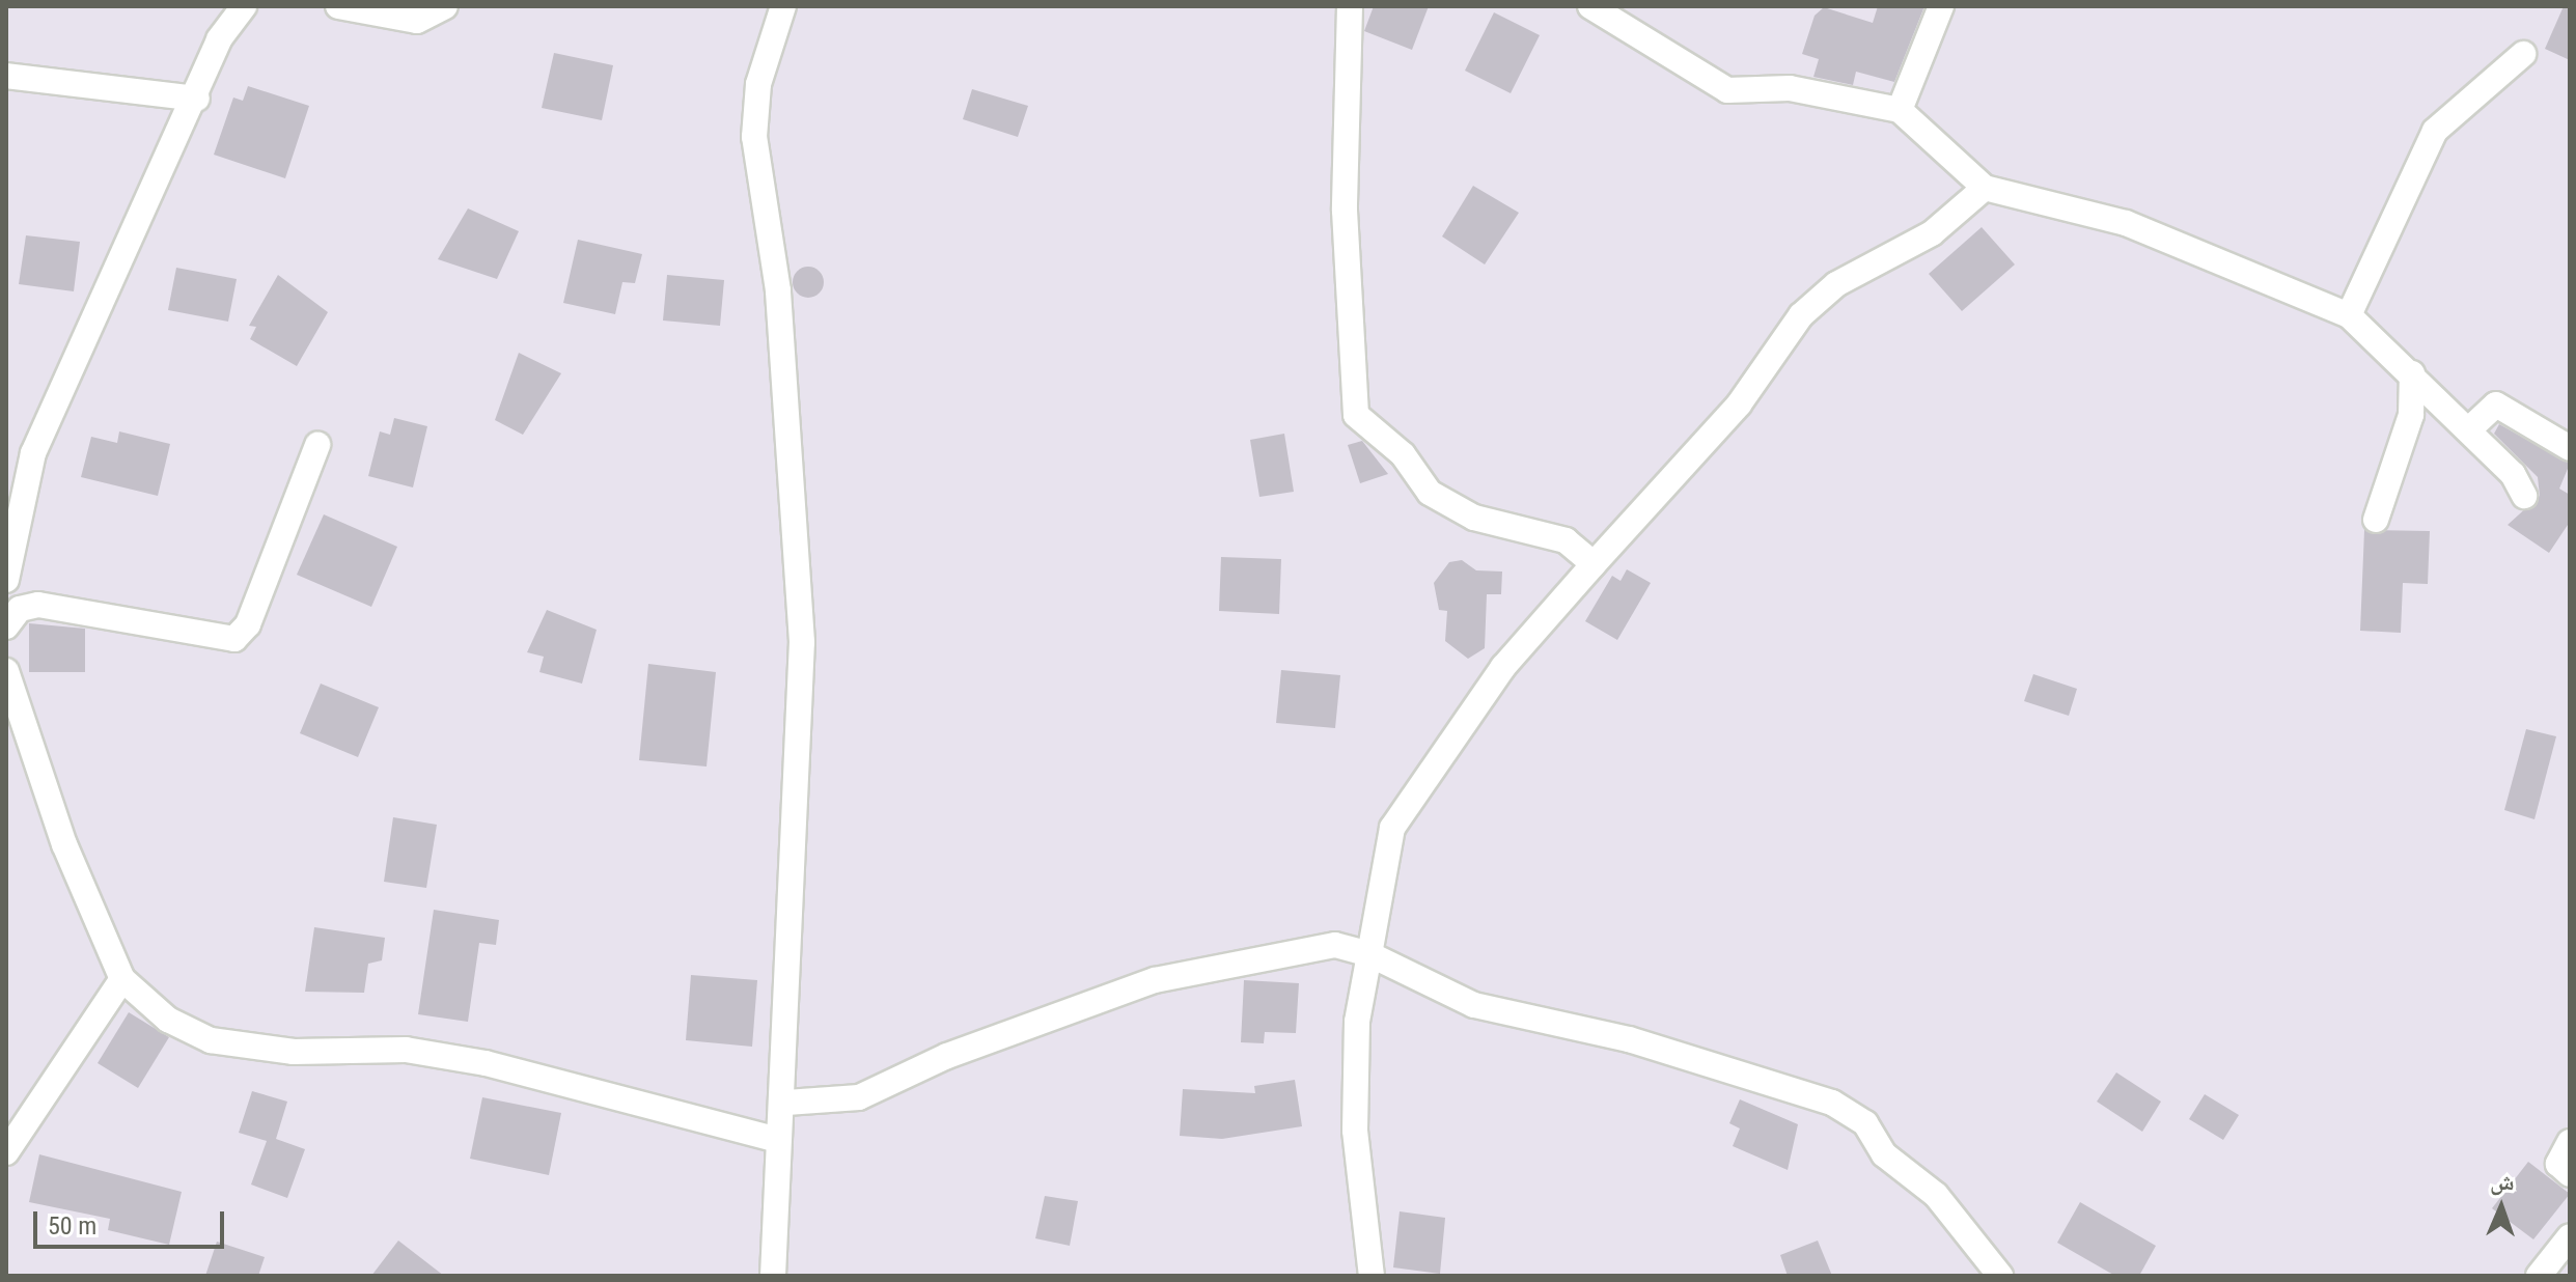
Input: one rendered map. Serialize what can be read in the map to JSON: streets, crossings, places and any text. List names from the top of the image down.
{
  "scale_bar": "50 m",
  "north": "top"
}
